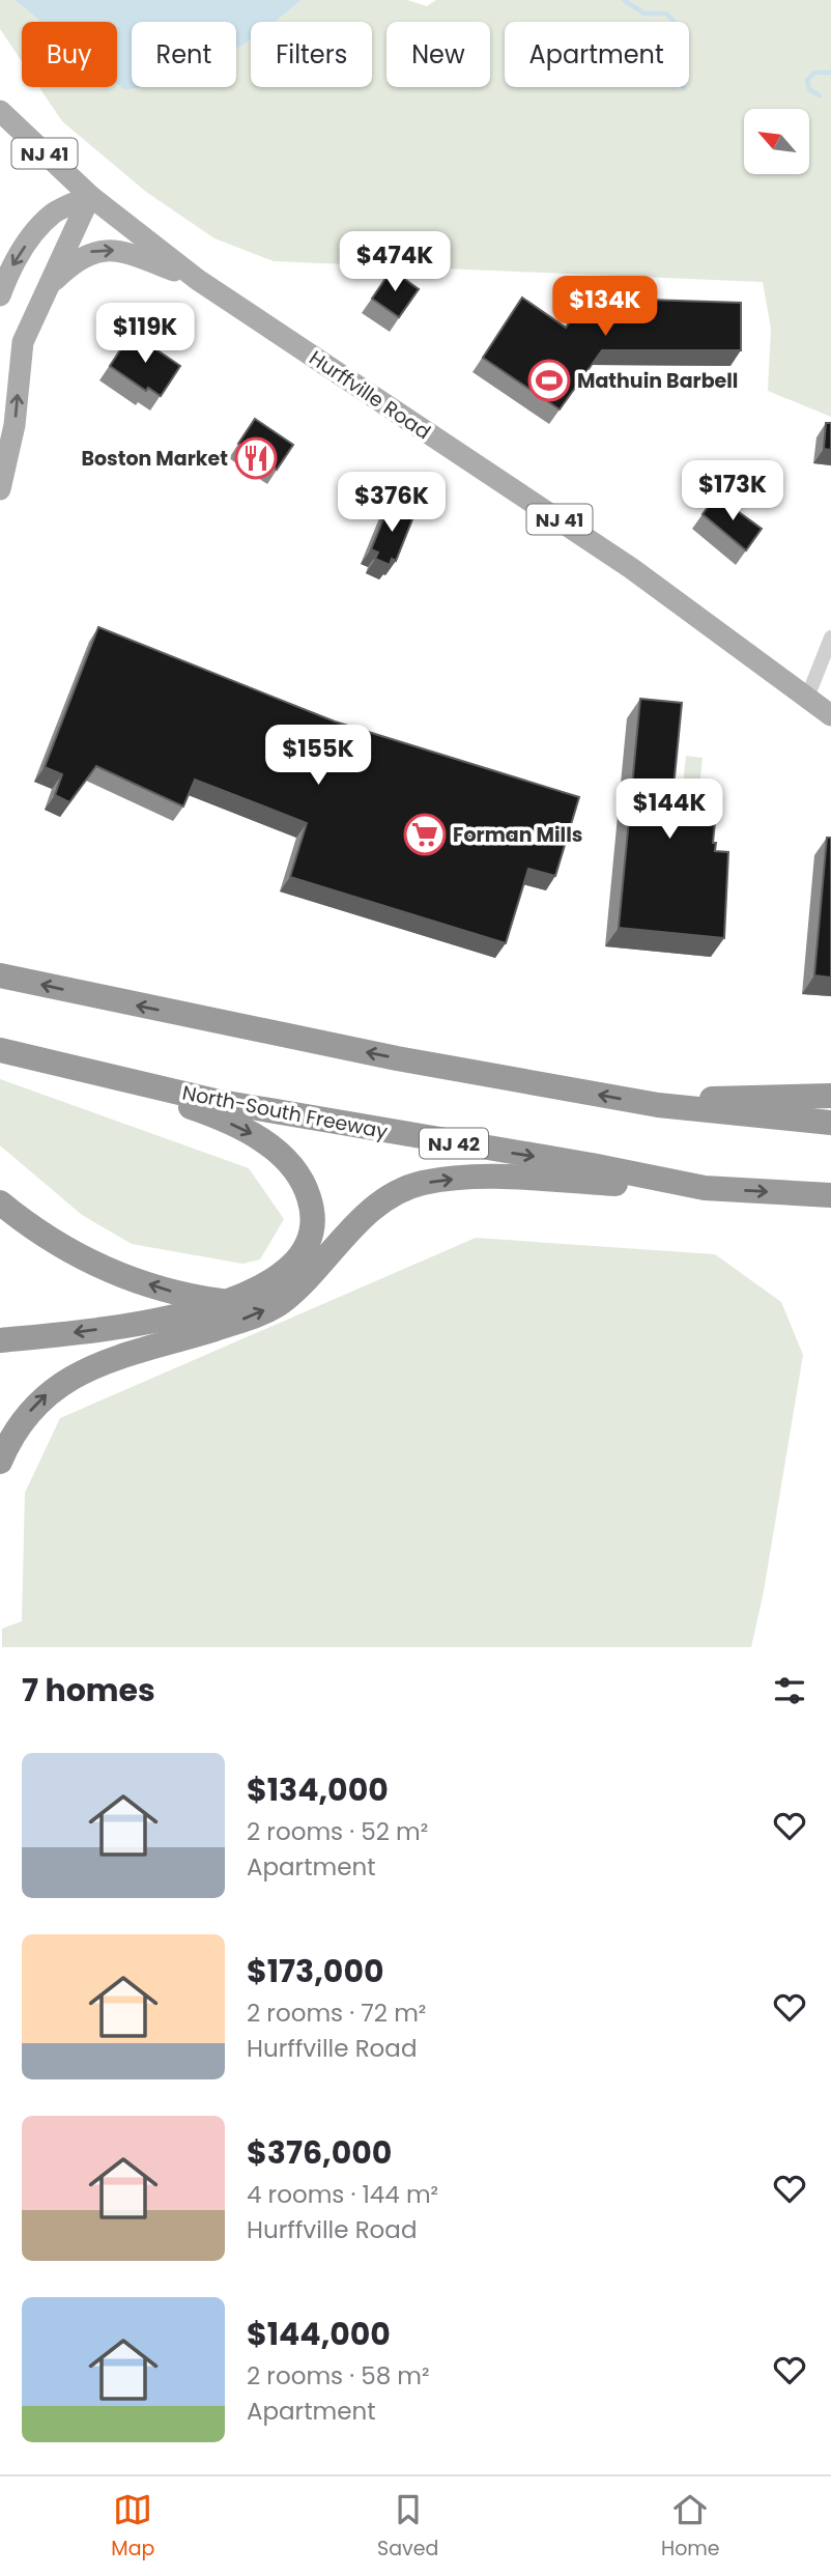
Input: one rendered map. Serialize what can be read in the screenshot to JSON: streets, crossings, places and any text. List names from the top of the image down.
{
  "streets": {
    "highway": ["North-South Freeway", "NJ 42"],
    "main road": ["NJ 41", "Hurffville Road"]
  },
  "crossings": [
    ["NJ 41", "Hurffville Road"]
  ],
  "places": {
    "sports": ["Mathuin Barbell"],
    "restaurant": ["Boston Market"],
    "supermarket": ["Forman Mills"]
  },
  "north": "top left",
  "page": {
    "chip": [
      "Buy",
      "Rent",
      "Filters",
      "New",
      "Apartment"
    ],
    "price": [
      "$474K",
      "$134K",
      "$119K",
      "$173K",
      "$376K",
      "$155K",
      "$144K"
    ],
    "heading": "7 homes",
    "list": [
      {
        "name": "$134,000",
        "note": "2 rooms · 52 m² · Apartment"
      },
      {
        "name": "$173,000",
        "note": "2 rooms · 72 m² · Hurffville Road"
      },
      {
        "name": "$376,000",
        "note": "4 rooms · 144 m² · Hurffville Road"
      },
      {
        "name": "$144,000",
        "note": "2 rooms · 58 m² · Apartment"
      }
    ],
    "tabs": ["Map", "Saved", "Home"]
  }
}
